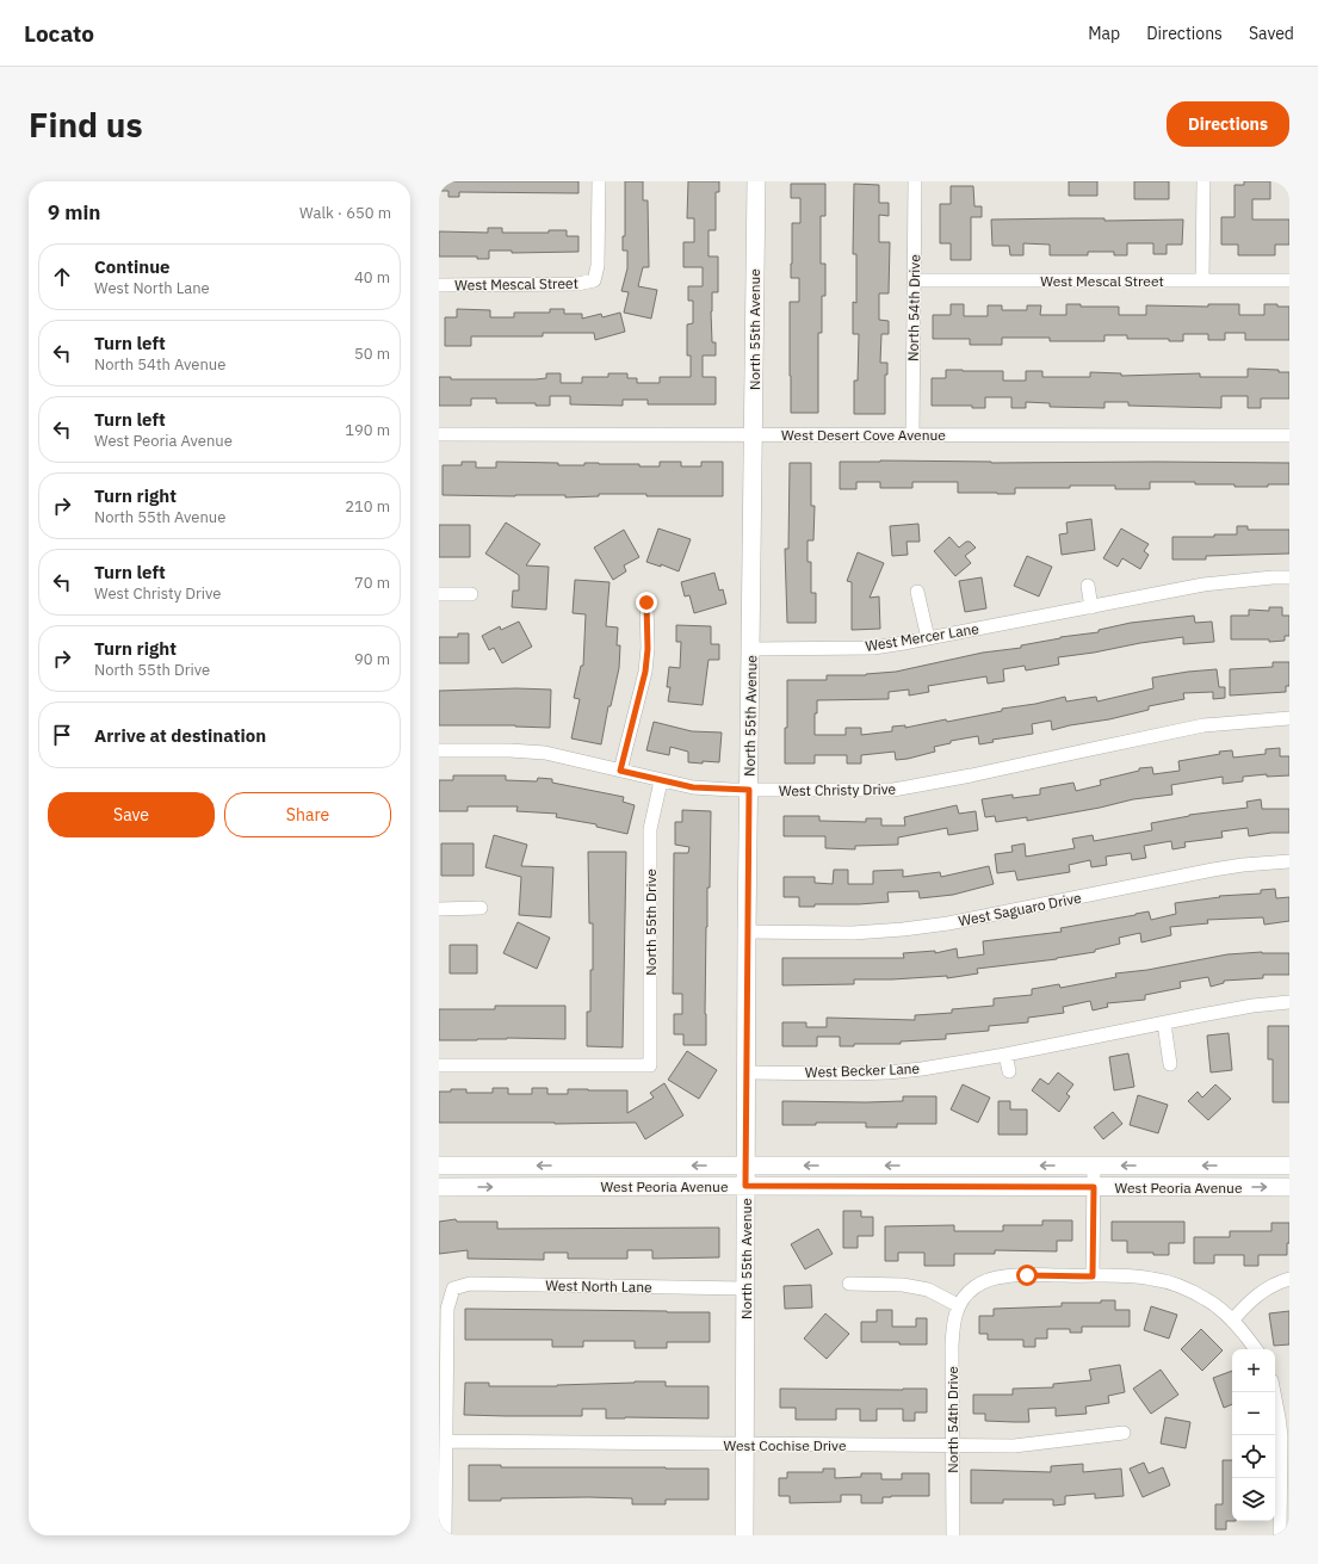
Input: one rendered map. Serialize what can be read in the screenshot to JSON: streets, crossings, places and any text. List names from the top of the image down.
{
  "streets": {
    "main road": ["North 55th Avenue", "West Peoria Avenue"],
    "street": [
      "West Mescal Street",
      "North 54th Drive",
      "West Desert Cove Avenue",
      "West Mercer Lane",
      "West Christy Drive",
      "West Saguaro Drive",
      "North 55th Drive",
      "West Becker Lane",
      "West North Lane",
      "West Cochise Drive"
    ]
  },
  "crossings": [
    ["West Mescal Street", "North 54th Drive"],
    ["North 54th Drive", "West Desert Cove Avenue"],
    ["North 54th Drive", "West Cochise Drive"],
    ["North 55th Avenue", "West Desert Cove Avenue"],
    ["North 55th Avenue", "West Mercer Lane"],
    ["North 55th Avenue", "West Christy Drive"],
    ["North 55th Avenue", "West Saguaro Drive"],
    ["North 55th Avenue", "West Becker Lane"],
    ["North 55th Avenue", "West Peoria Avenue"],
    ["North 55th Avenue", "West North Lane"],
    ["North 55th Avenue", "West Cochise Drive"],
    ["West Christy Drive", "North 55th Drive"],
    ["West North Lane", "West Cochise Drive"]
  ],
  "page": {
    "header": "Locato",
    "nav": ["Map", "Directions", "Saved"],
    "buttons": [
      "Directions",
      ["Save", "Share"]
    ],
    "title": "Find us",
    "heading": ["9 min", "Walk · 650 m"],
    "list": [
      ["Continue", "West North Lane", "40 m"],
      ["Turn left", "North 54th Avenue", "50 m"],
      ["Turn left", "West Peoria Avenue", "190 m"],
      ["Turn right", "North 55th Avenue", "210 m"],
      ["Turn left", "West Christy Drive", "70 m"],
      ["Turn right", "North 55th Drive", "90 m"],
      "Arrive at destination"
    ],
    "map_buttons": ["+", "−"]
  }
}
